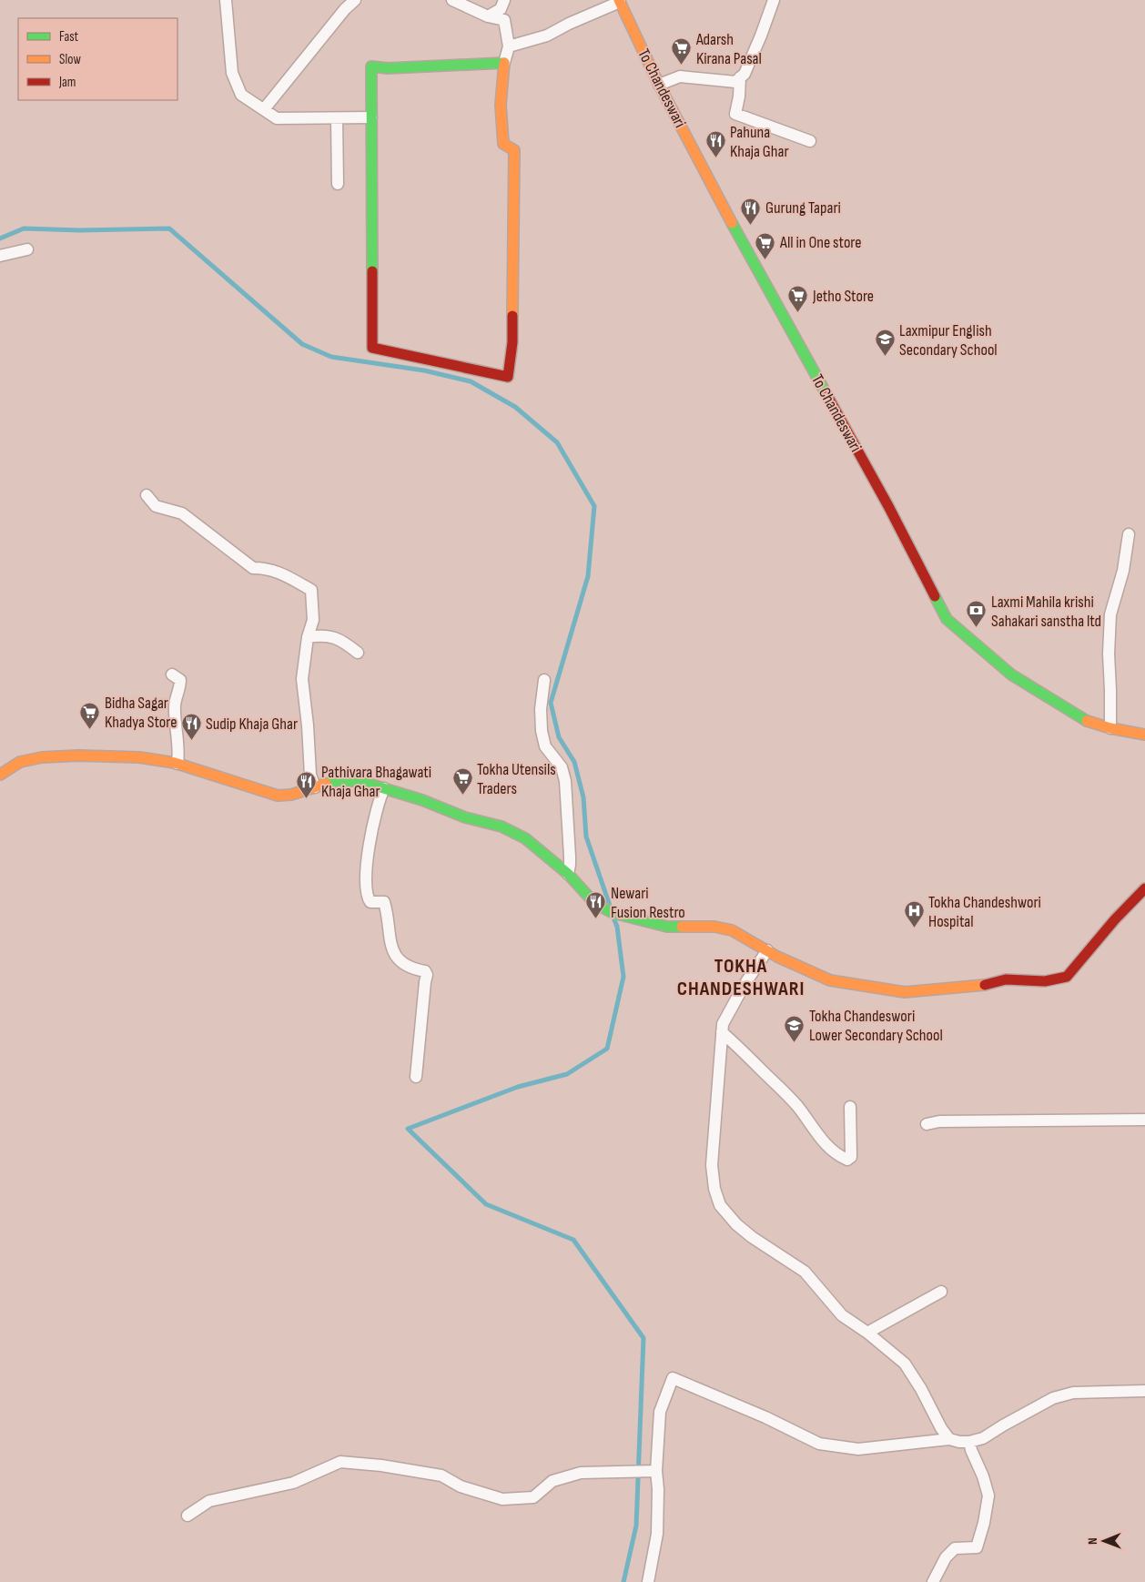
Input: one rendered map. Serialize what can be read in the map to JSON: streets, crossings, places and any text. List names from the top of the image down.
{
  "streets": {
    "street": ["To Chandeswari"]
  },
  "districts": ["TOKHA CHANDESHWARI"],
  "places": {
    "supermarket": [
      "Adarsh Kirana Pasal",
      "All in One store",
      "Jetho Store",
      "Bidha Sagar Khadya Store",
      "Tokha Utensils Traders"
    ],
    "restaurant": [
      "Pahuna Khaja Ghar",
      "Gurung Tapari",
      "Sudip Khaja Ghar",
      "Pathivara Bhagawati Khaja Ghar",
      "Newari Fusion Restro"
    ],
    "school or university": ["Laxmipur English Secondary School", "Tokha Chandeswori Lower Secondary School"],
    "bank": ["Laxmi Mahila krishi Sahakari sanstha ltd"],
    "hospital": ["Tokha Chandeshwori Hospital"]
  },
  "legend": ["Fast", "Slow", "Jam"],
  "north": "left"
}
